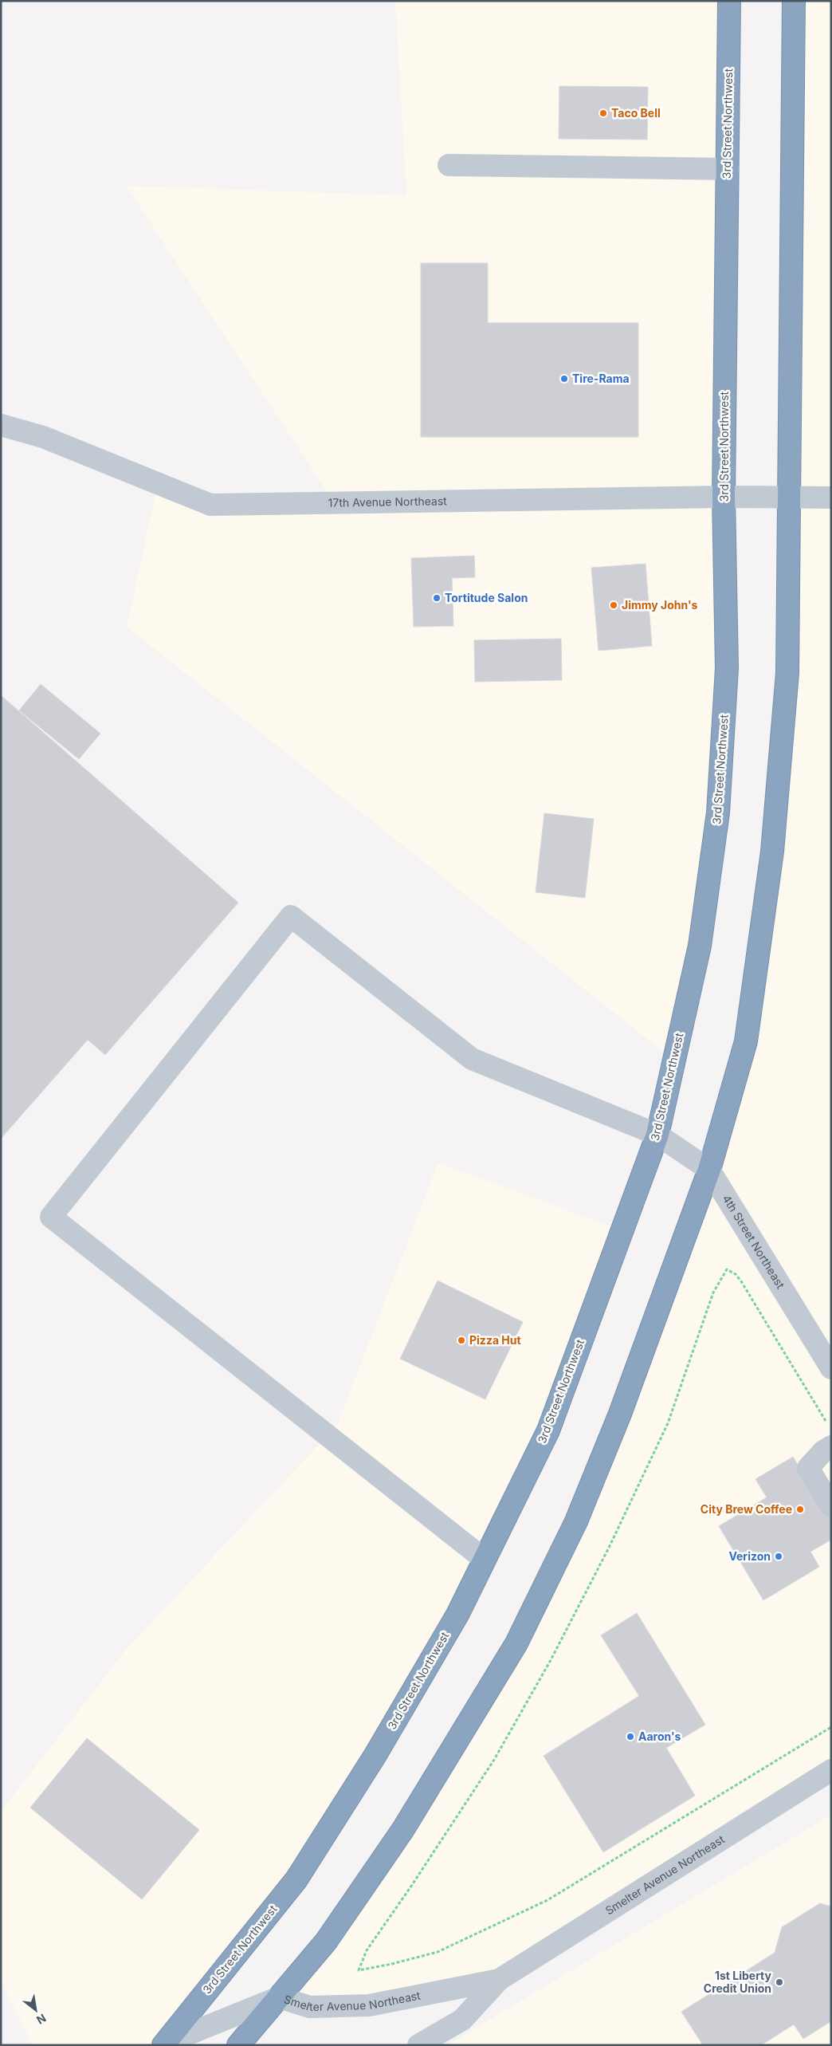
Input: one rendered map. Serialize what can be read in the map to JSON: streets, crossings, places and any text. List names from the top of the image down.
{
  "streets": {
    "highway": ["3rd Street Northwest"],
    "street": ["17th Avenue Northeast", "4th Street Northeast", "Smelter Avenue Northeast"]
  },
  "crossings": [
    ["3rd Street Northwest", "17th Avenue Northeast"],
    ["3rd Street Northwest", "4th Street Northeast"],
    ["3rd Street Northwest", "Smelter Avenue Northeast"]
  ],
  "places": [
    "Taco Bell",
    "Tire-Rama",
    "Tortitude Salon",
    "Jimmy John's",
    "Pizza Hut",
    "City Brew Coffee",
    "Verizon",
    "Aaron's",
    "1st Liberty Credit Union"
  ],
  "north": "bottom right"
}
